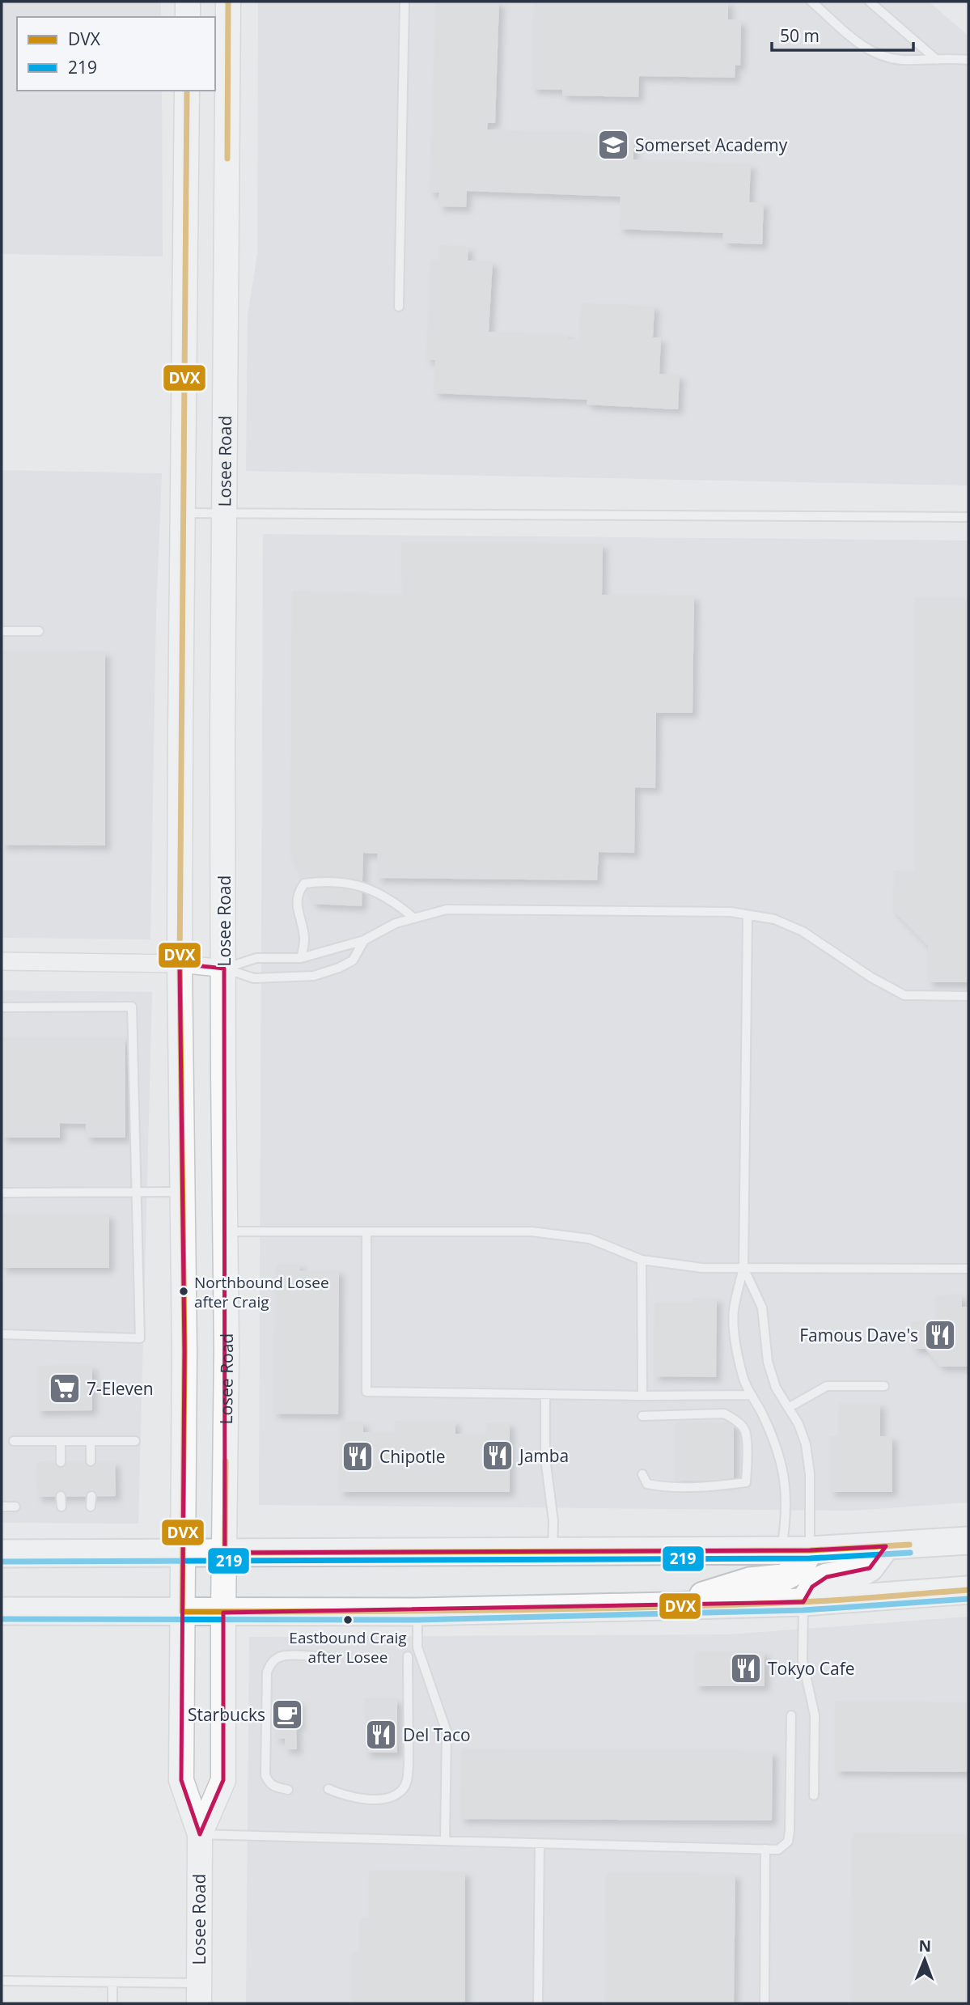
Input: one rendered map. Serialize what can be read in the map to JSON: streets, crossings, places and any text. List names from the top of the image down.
{
  "streets": {
    "main road": ["Losee Road"]
  },
  "places": {
    "school or university": ["Somerset Academy"],
    "other": ["Northbound Losee after Craig", "Eastbound Craig after Losee"],
    "restaurant": [
      "Famous Dave's",
      "Jamba",
      "Chipotle",
      "Tokyo Cafe",
      "Del Taco"
    ],
    "supermarket": ["7-Eleven"],
    "cafe": ["Starbucks"]
  },
  "lines": ["transit line DVX", "transit line 219"],
  "legend": ["DVX", "219"],
  "scale_bar": "50 m",
  "north": "top"
}
